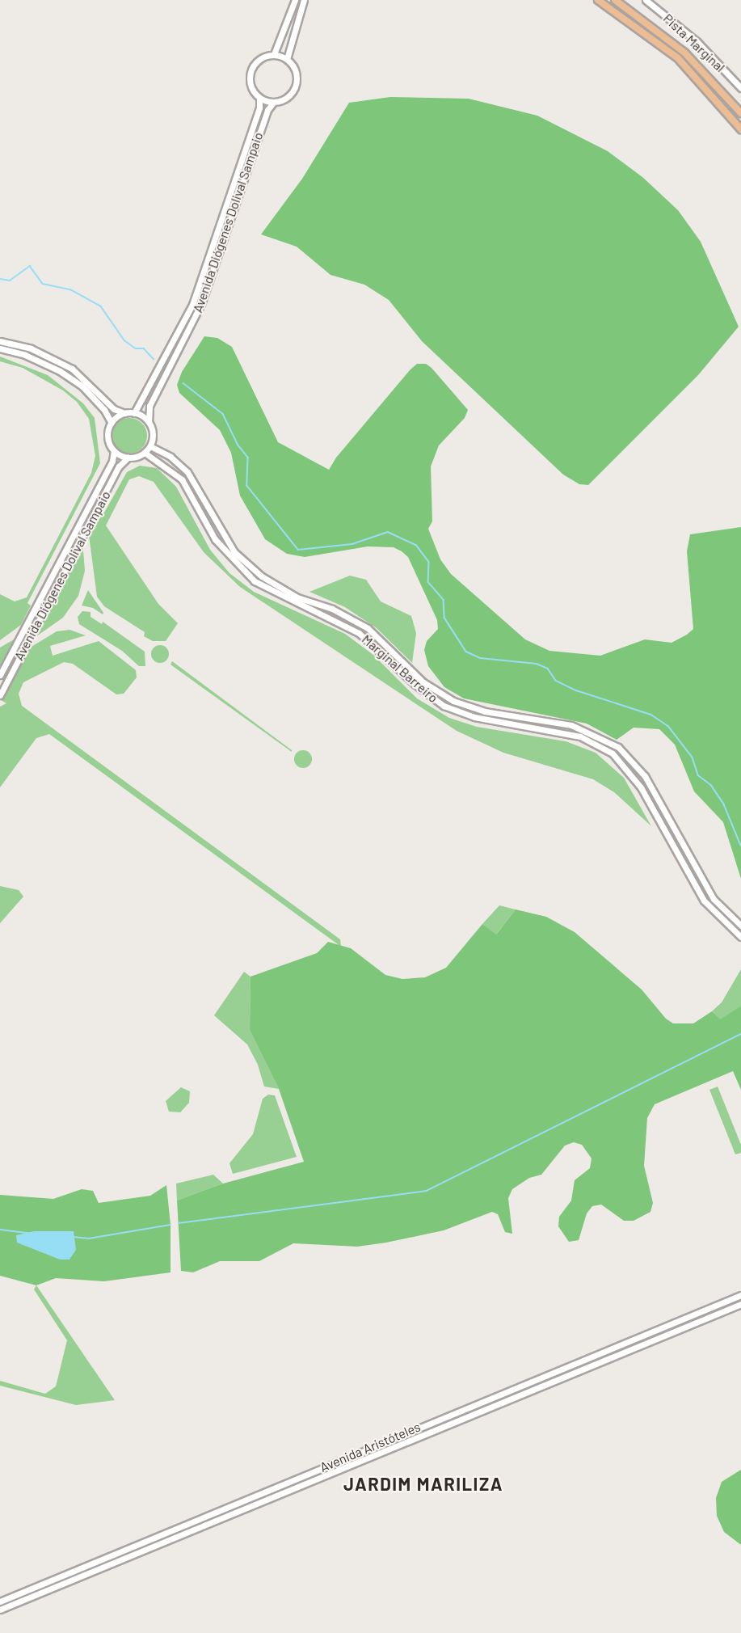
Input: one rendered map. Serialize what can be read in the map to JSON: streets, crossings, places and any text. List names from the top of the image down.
{
  "streets": {
    "street": [
      "Pista Marginal",
      "Avenida Diógenes Dolival Sampaio",
      "Marginal Barreiro",
      "Avenida Aristóteles"
    ]
  },
  "crossings": [
    ["Avenida Diógenes Dolival Sampaio", "Marginal Barreiro"]
  ],
  "districts": ["JARDIM MARILIZA"]
}
